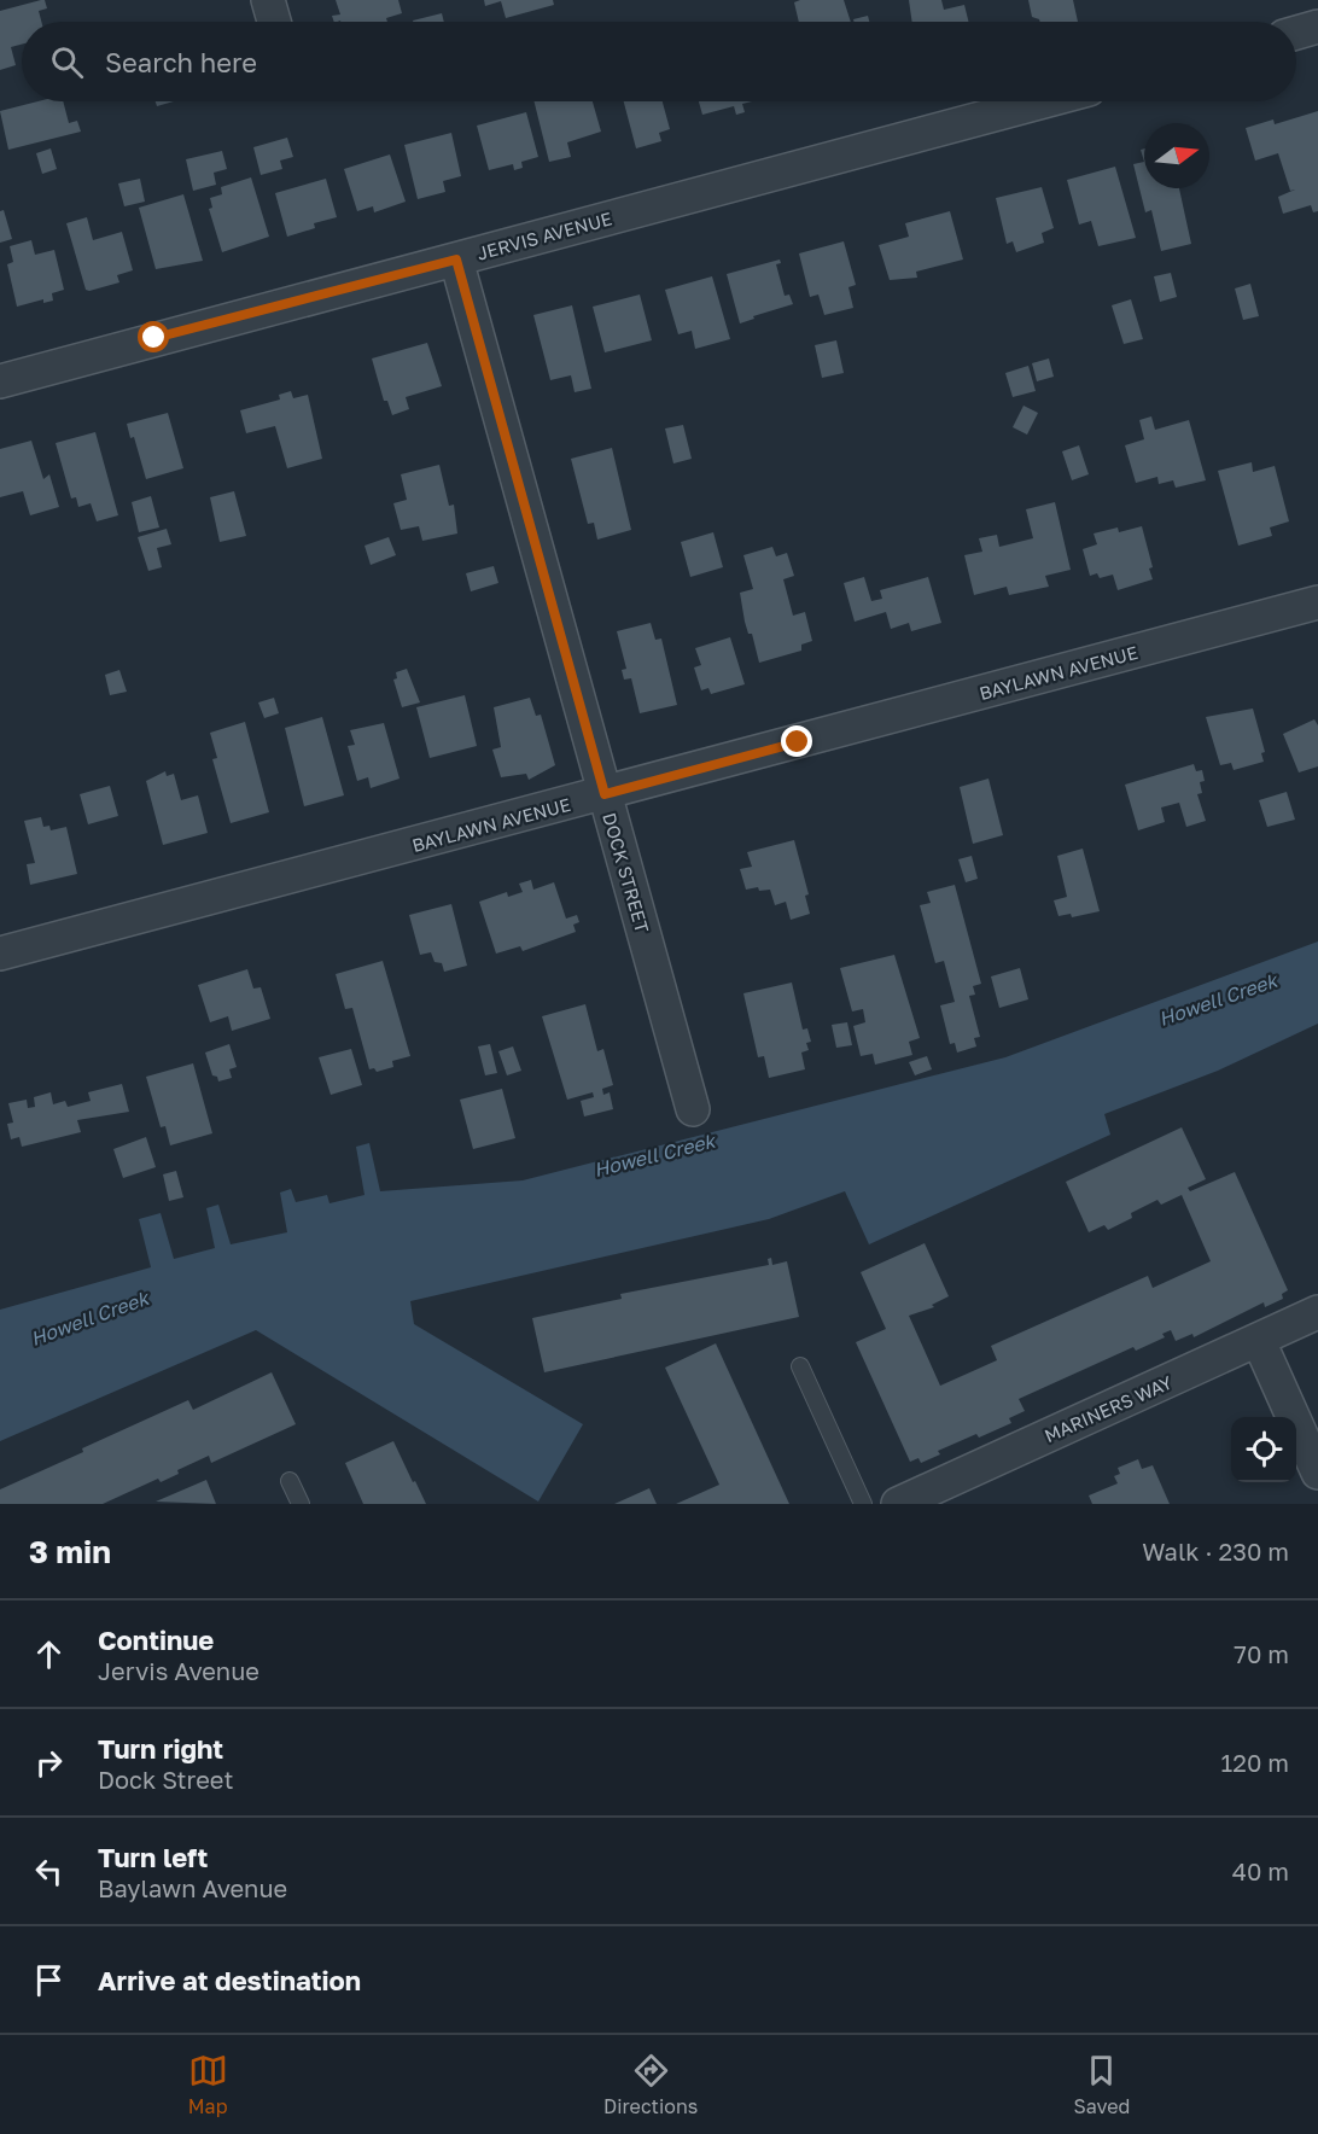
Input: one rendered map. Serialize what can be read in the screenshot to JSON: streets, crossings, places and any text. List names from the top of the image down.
{
  "streets": {
    "street": [
      "JERVIS AVENUE",
      "BAYLAWN AVENUE",
      "DOCK STREET",
      "MARINERS WAY"
    ]
  },
  "crossings": [
    ["JERVIS AVENUE", "DOCK STREET"],
    ["BAYLAWN AVENUE", "DOCK STREET"]
  ],
  "water": ["Howell Creek"],
  "north": "right",
  "page": {
    "search": "Search here",
    "heading": ["3 min", "Walk · 230 m"],
    "list": [
      ["Continue", "Jervis Avenue", "70 m"],
      ["Turn right", "Dock Street", "120 m"],
      ["Turn left", "Baylawn Avenue", "40 m"],
      "Arrive at destination"
    ],
    "nav": ["Map", "Directions", "Saved"]
  }
}
